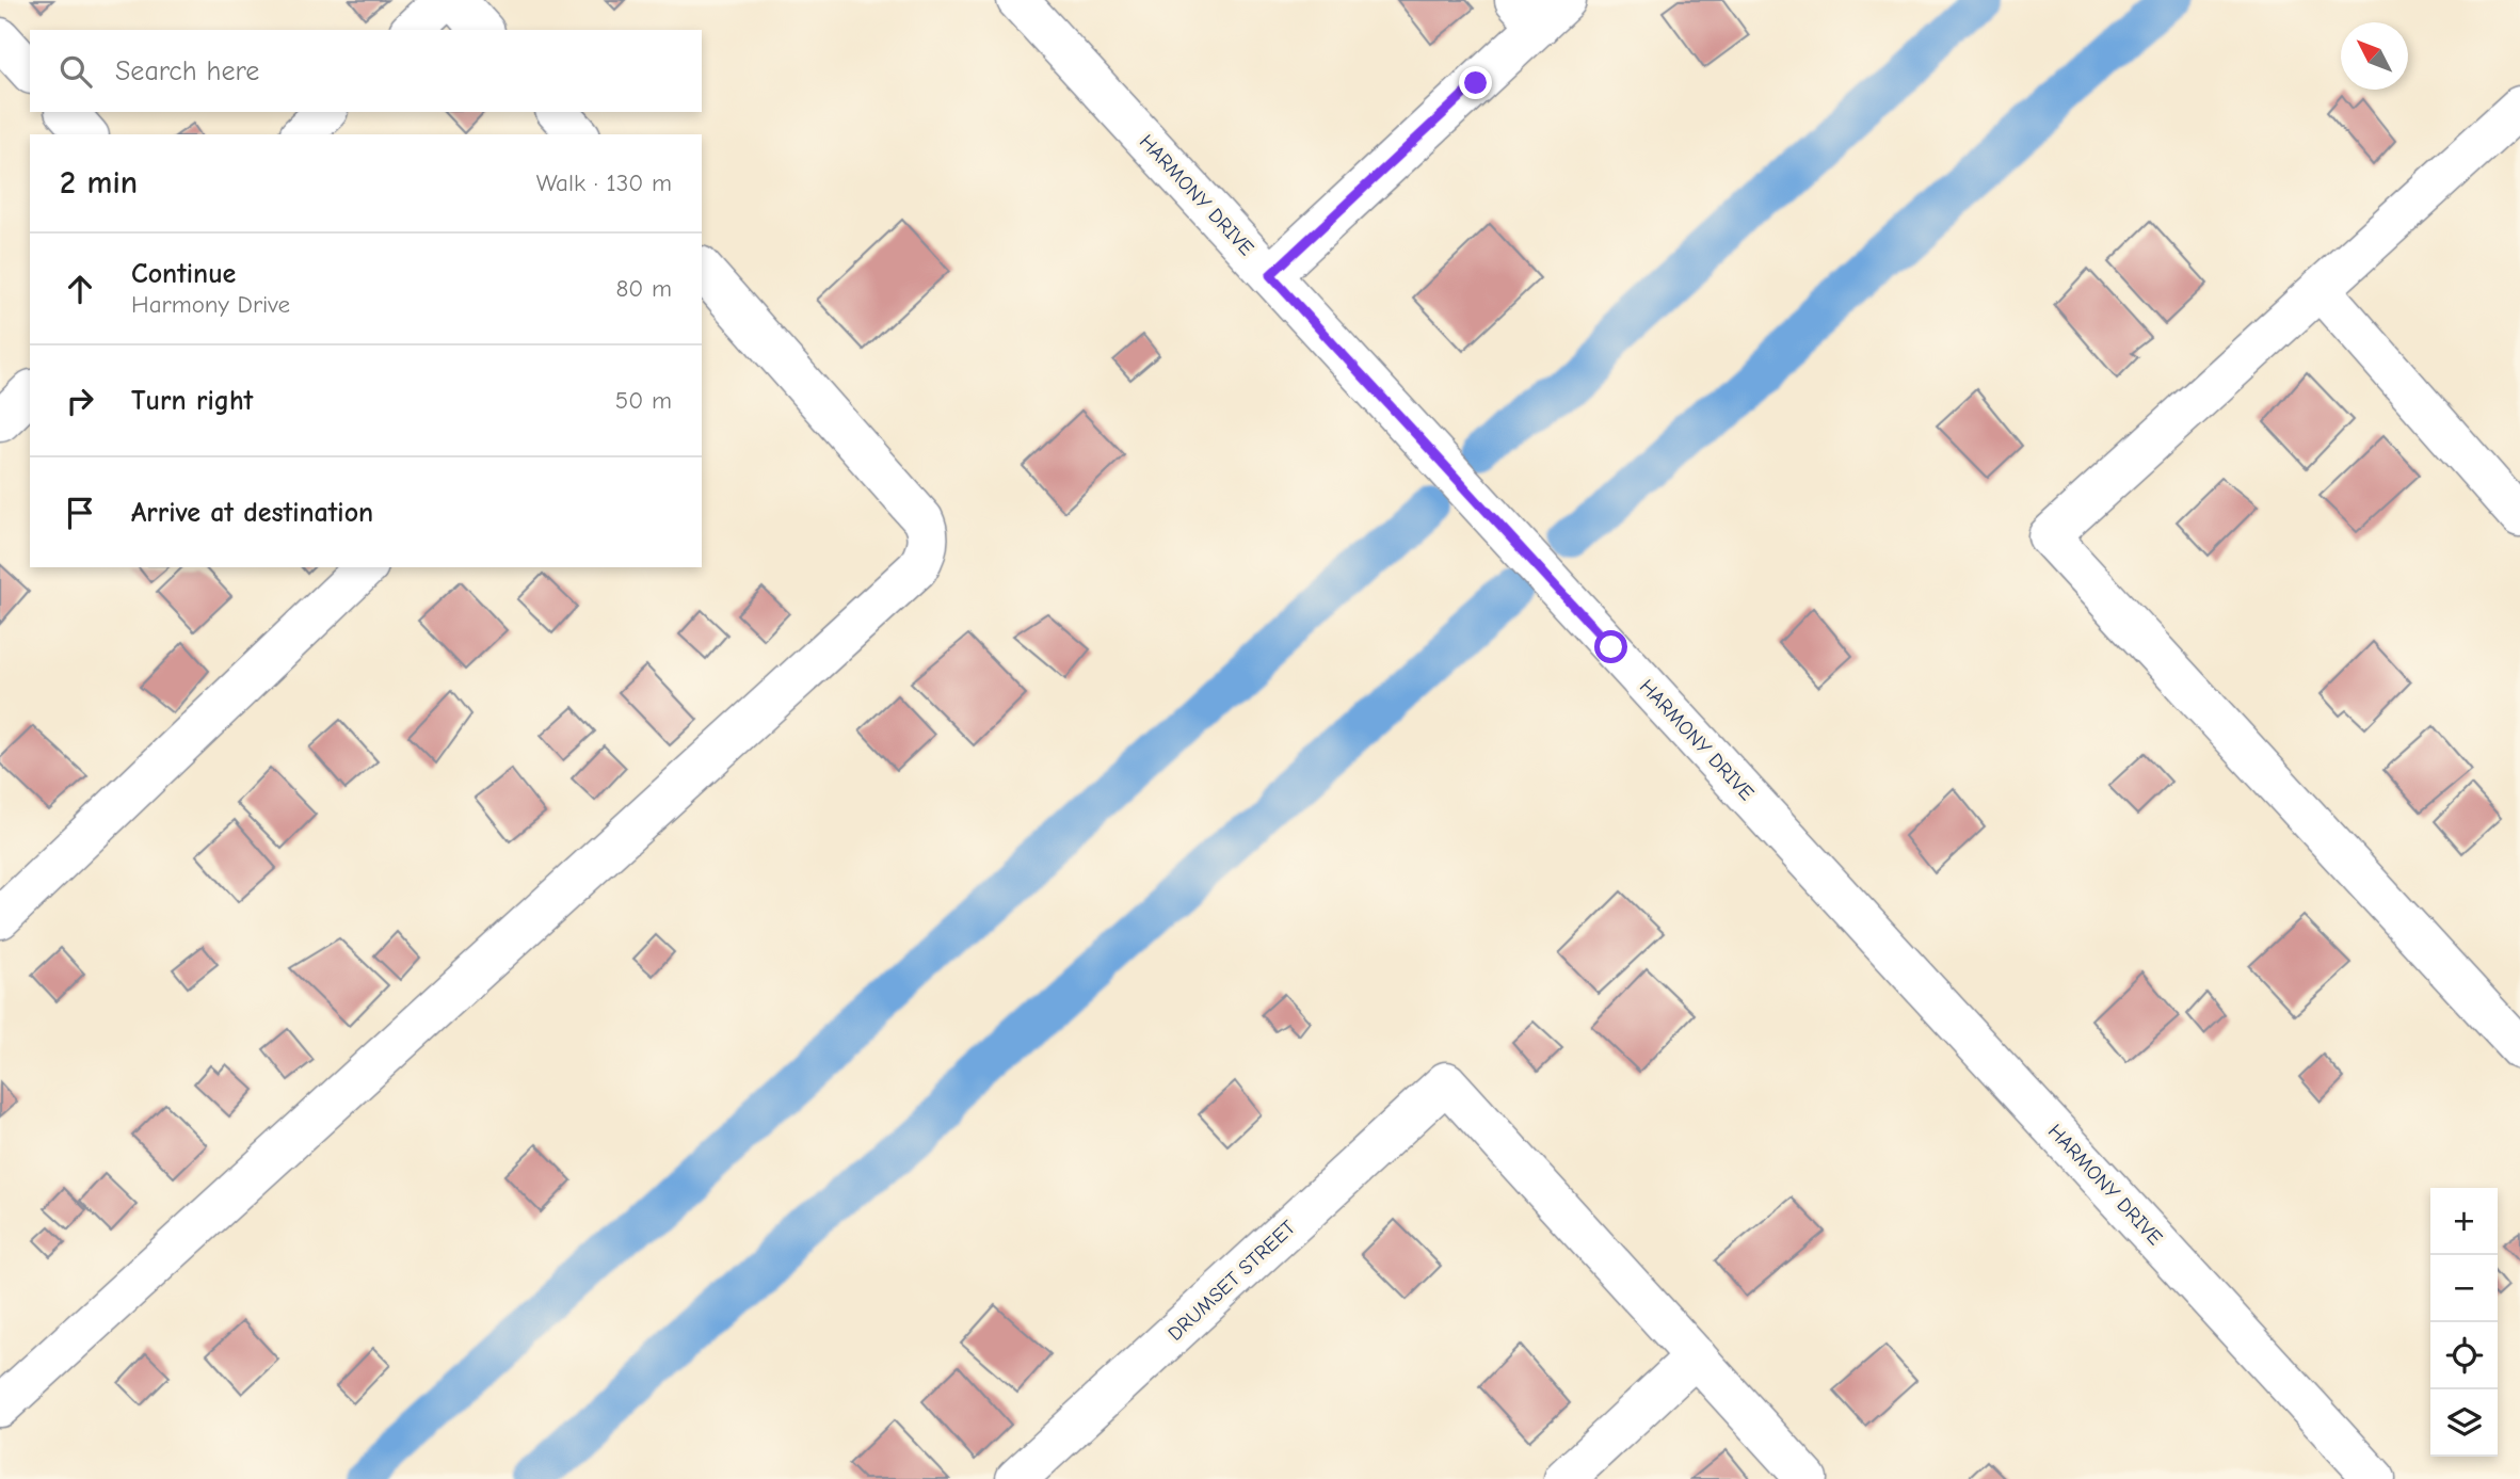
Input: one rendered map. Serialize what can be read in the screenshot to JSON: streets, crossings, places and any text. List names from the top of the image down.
{
  "streets": {
    "street": ["HARMONY DRIVE", "DRUMSET STREET"]
  },
  "north": "top left",
  "page": {
    "search": "Search here",
    "heading": ["2 min", "Walk · 130 m"],
    "list": [
      ["Continue", "Harmony Drive", "80 m"],
      ["Turn right", "50 m"],
      "Arrive at destination"
    ],
    "map_buttons": ["+", "−"]
  }
}
